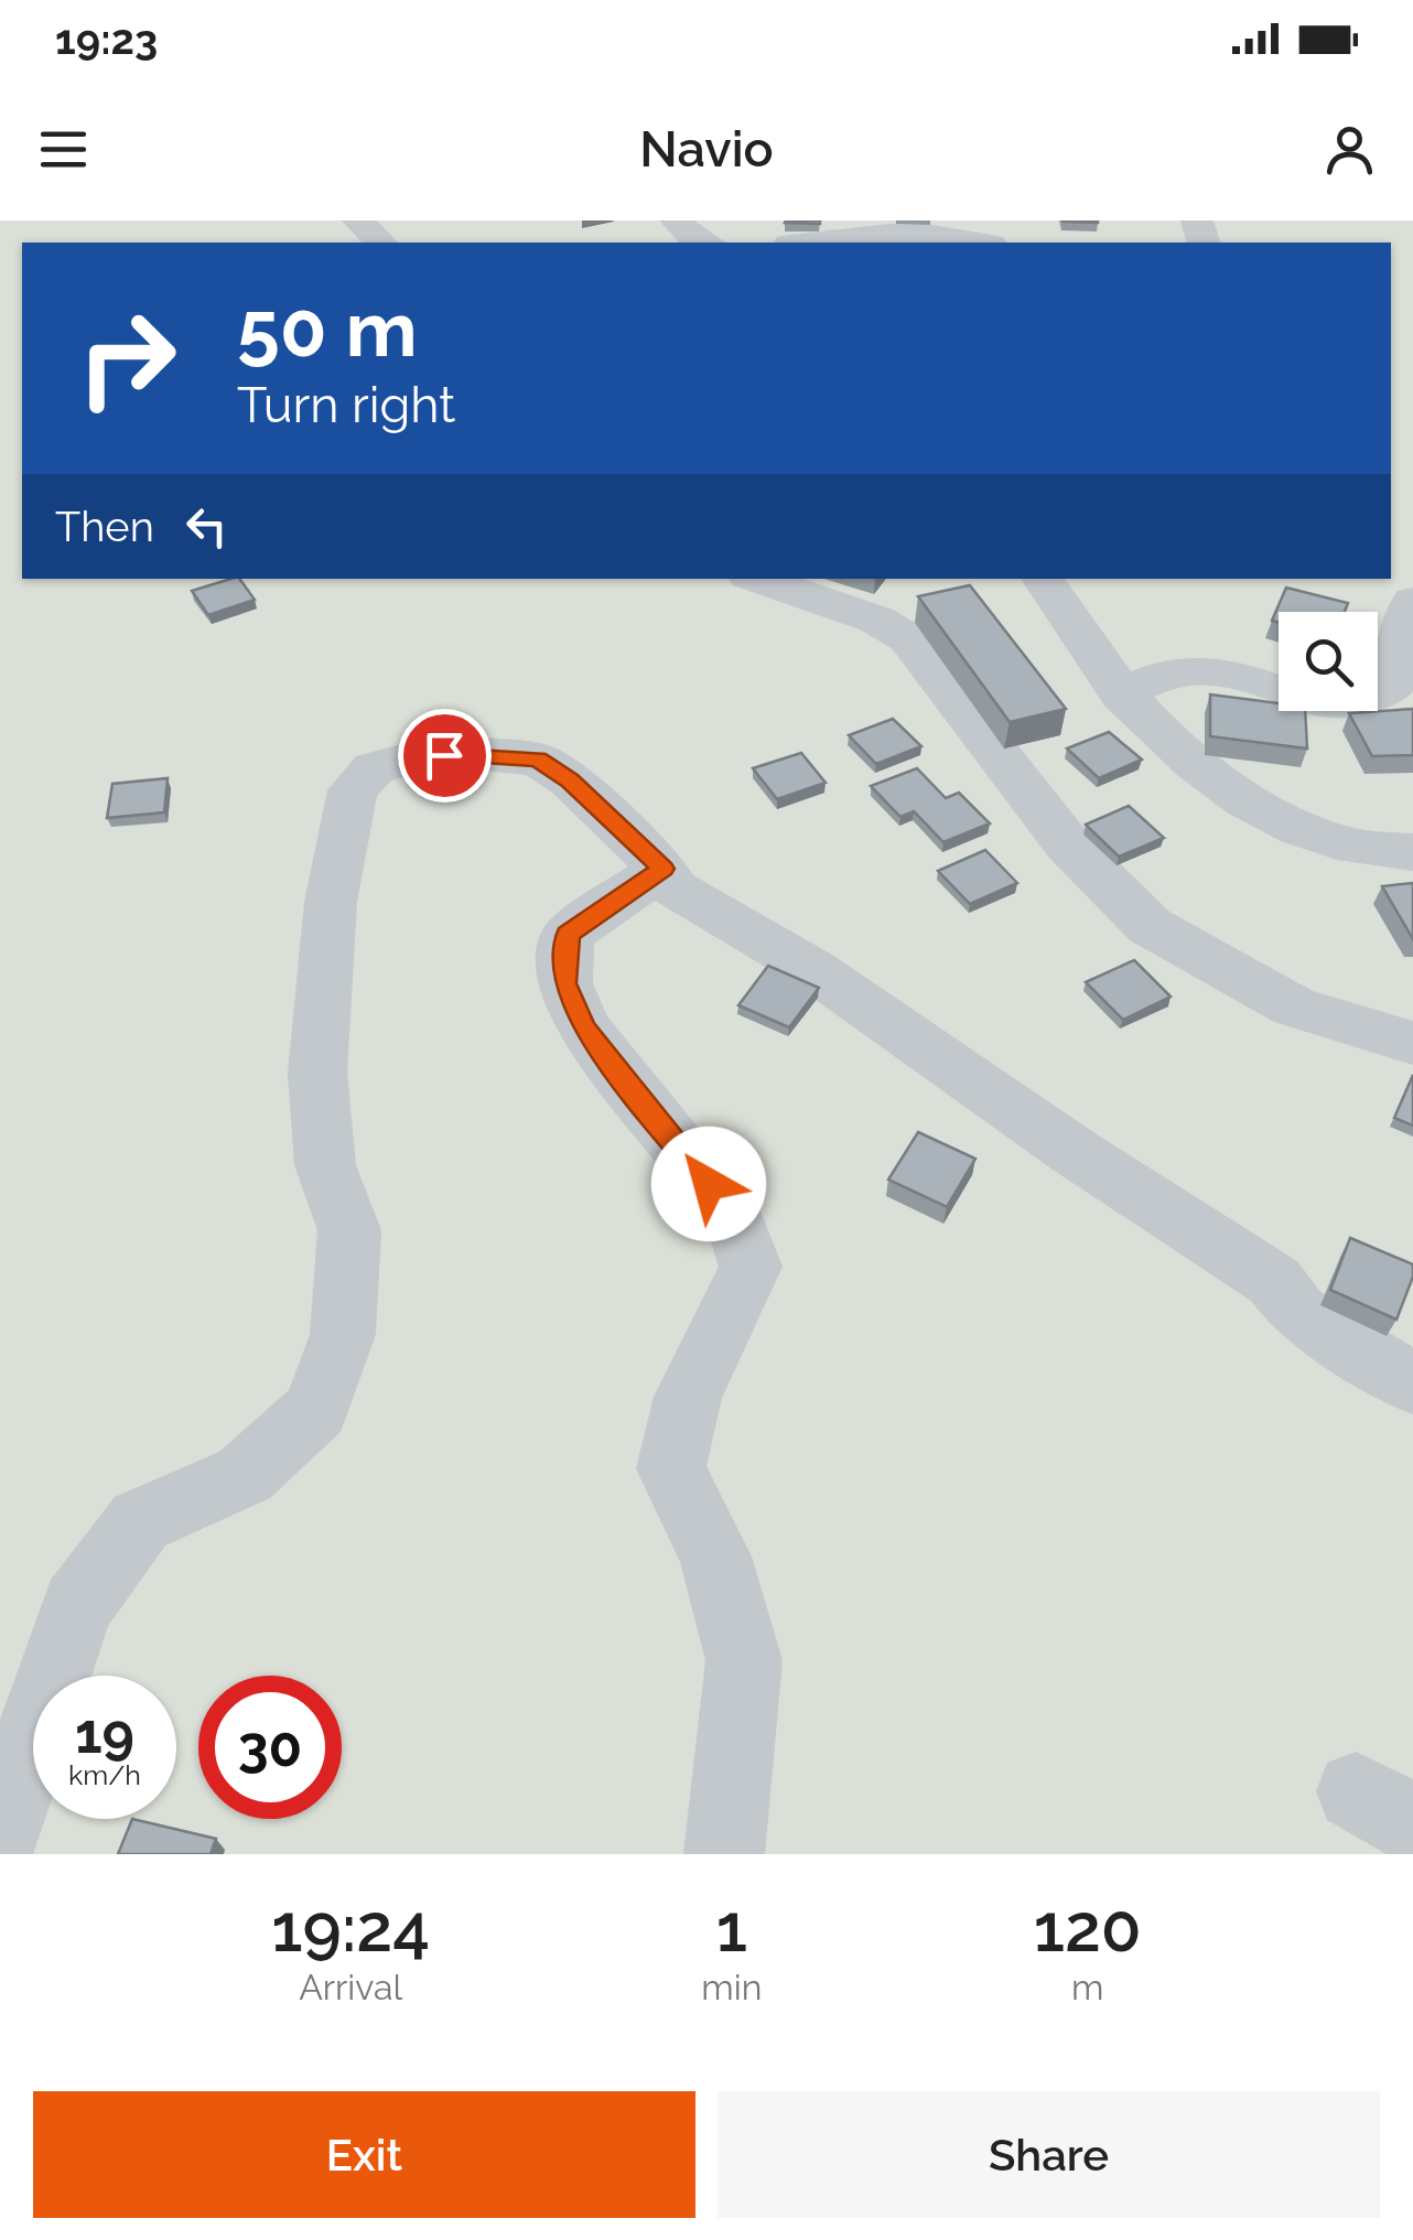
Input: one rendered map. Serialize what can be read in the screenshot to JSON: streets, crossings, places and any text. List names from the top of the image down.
{
  "page": {
    "status": "19:23",
    "header": "Navio",
    "turn": ["50 m", "Turn right"],
    "then": "Then",
    "speed": "19 km/h",
    "limit": "30",
    "eta": [
      "19:24",
      "Arrival",
      "1",
      "min",
      "120",
      "m"
    ],
    "buttons": ["Exit", "Share"]
  }
}
